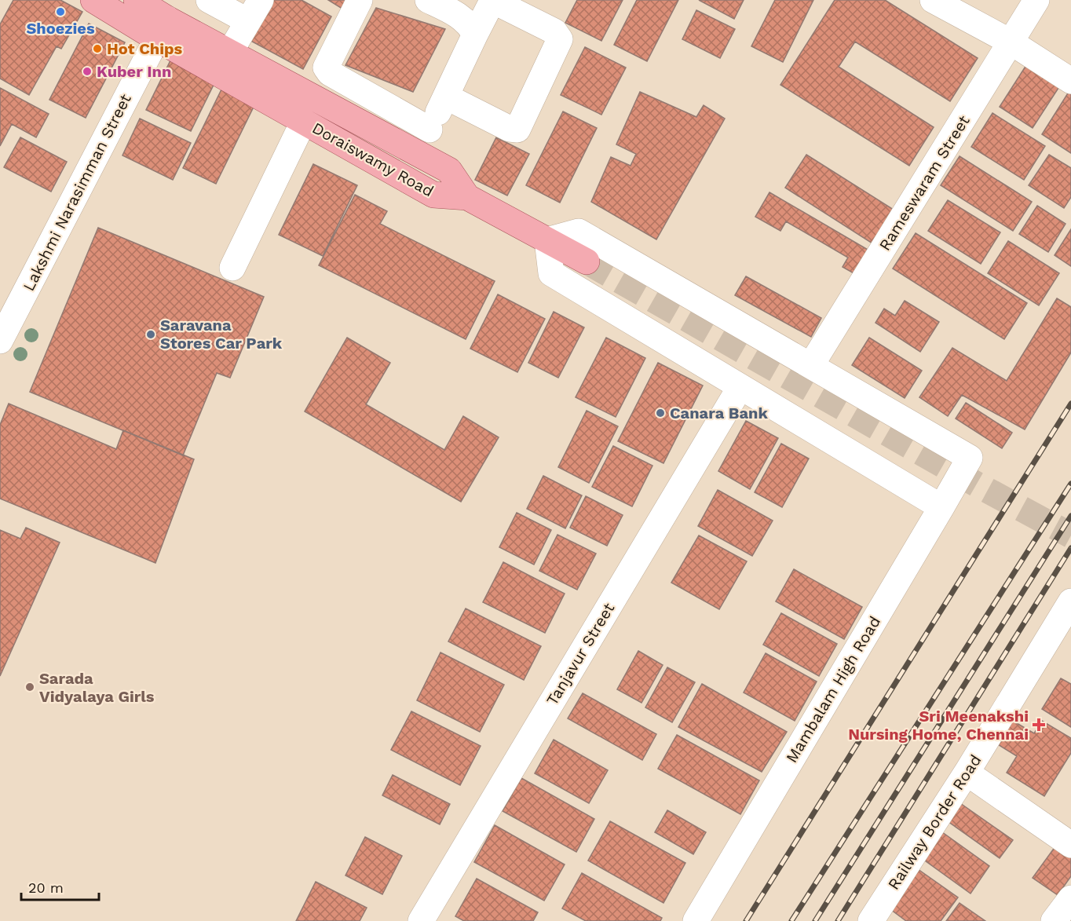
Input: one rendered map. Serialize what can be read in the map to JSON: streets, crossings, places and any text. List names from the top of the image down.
{
  "streets": {
    "main road": ["Doraiswamy Road"],
    "street": [
      "Rameswaram Street",
      "Lakshmi Narasimman Street",
      "Tanjavur Street",
      "Mambalam High Road",
      "Railway Border Road"
    ]
  },
  "crossings": [
    ["Doraiswamy Road", "Lakshmi Narasimman Street"],
    ["Rameswaram Street", "Mambalam High Road"]
  ],
  "places": {
    "other": [
      "Shoezies",
      "Hot Chips",
      "Kuber Inn",
      "Saravana Stores Car Park",
      "Canara Bank",
      "Sarada Vidyalaya Girls"
    ],
    "health": ["Sri Meenakshi Nursing Home, Chennai"]
  },
  "scale_bar": "20 m"
}
